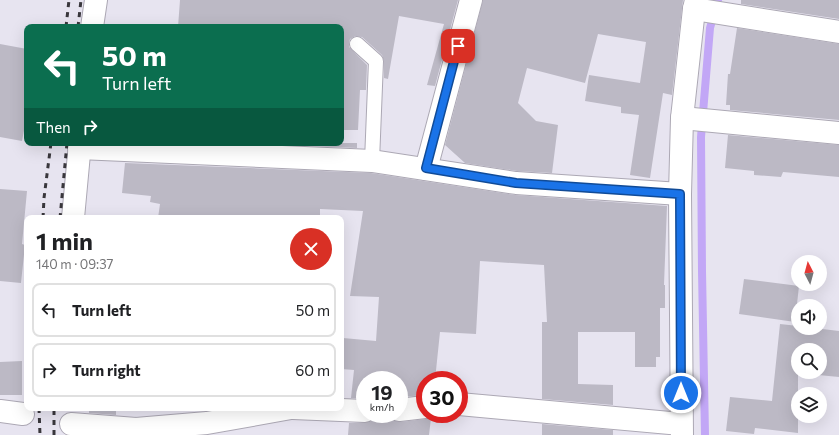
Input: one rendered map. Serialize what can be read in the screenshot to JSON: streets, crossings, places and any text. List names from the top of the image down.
{
  "north": "top",
  "page": {
    "turn": ["50 m", "Turn left"],
    "then": "Then",
    "heading": ["1 min", "140 m · 09:37"],
    "list": [
      {
        "name": "Turn left",
        "value": "50 m"
      },
      {
        "name": "Turn right",
        "value": "60 m"
      }
    ],
    "speed": "19 km/h",
    "limit": "30"
  }
}
